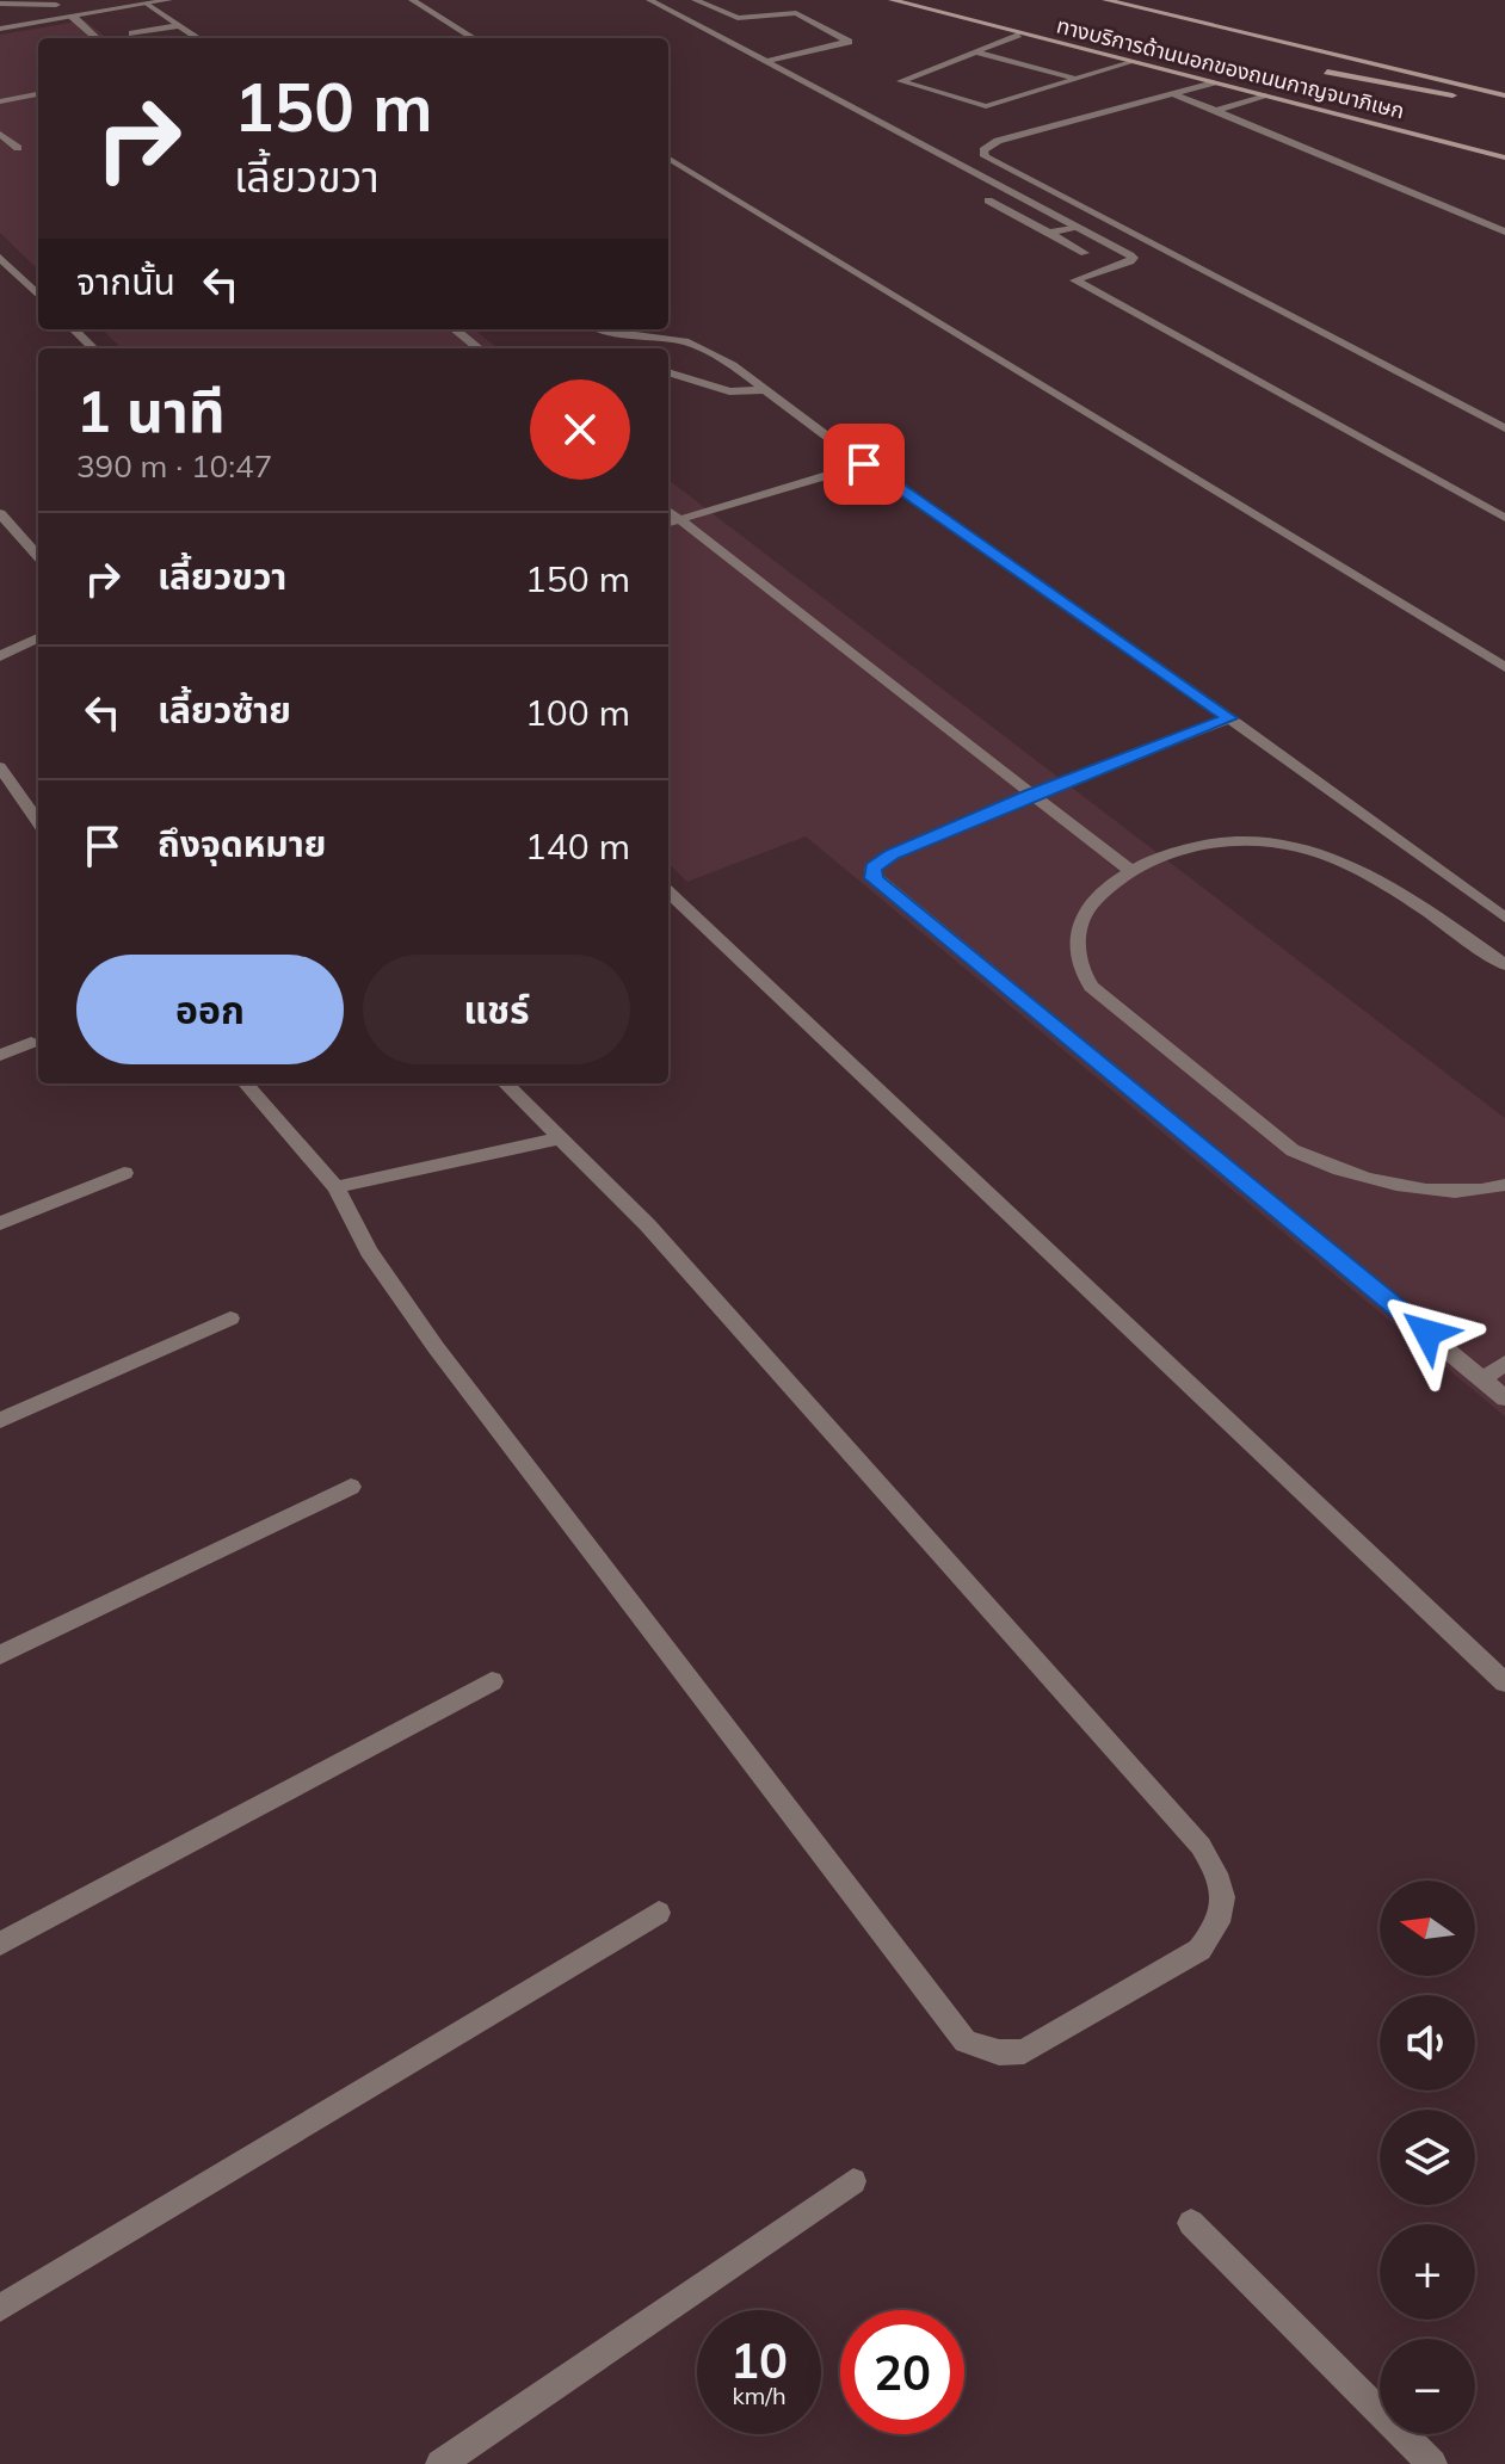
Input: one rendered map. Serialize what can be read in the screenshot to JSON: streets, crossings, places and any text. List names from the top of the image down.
{
  "streets": {
    "main road": ["ทางบริการด้านนอกของถนนกาญจนาภิเษก"]
  },
  "north": "left",
  "page": {
    "turn": ["150 m", "เลี้ยวขวา"],
    "then": "จากนั้น",
    "heading": ["1 นาที", "390 m · 10:47"],
    "list": [
      {
        "name": "เลี้ยวขวา",
        "value": "150 m"
      },
      {
        "name": "เลี้ยวซ้าย",
        "value": "100 m"
      },
      {
        "name": "ถึงจุดหมาย",
        "value": "140 m"
      }
    ],
    "buttons": ["ออก", "แชร์"],
    "map_buttons": ["+", "−"],
    "speed": "10 km/h",
    "limit": "20"
  }
}
